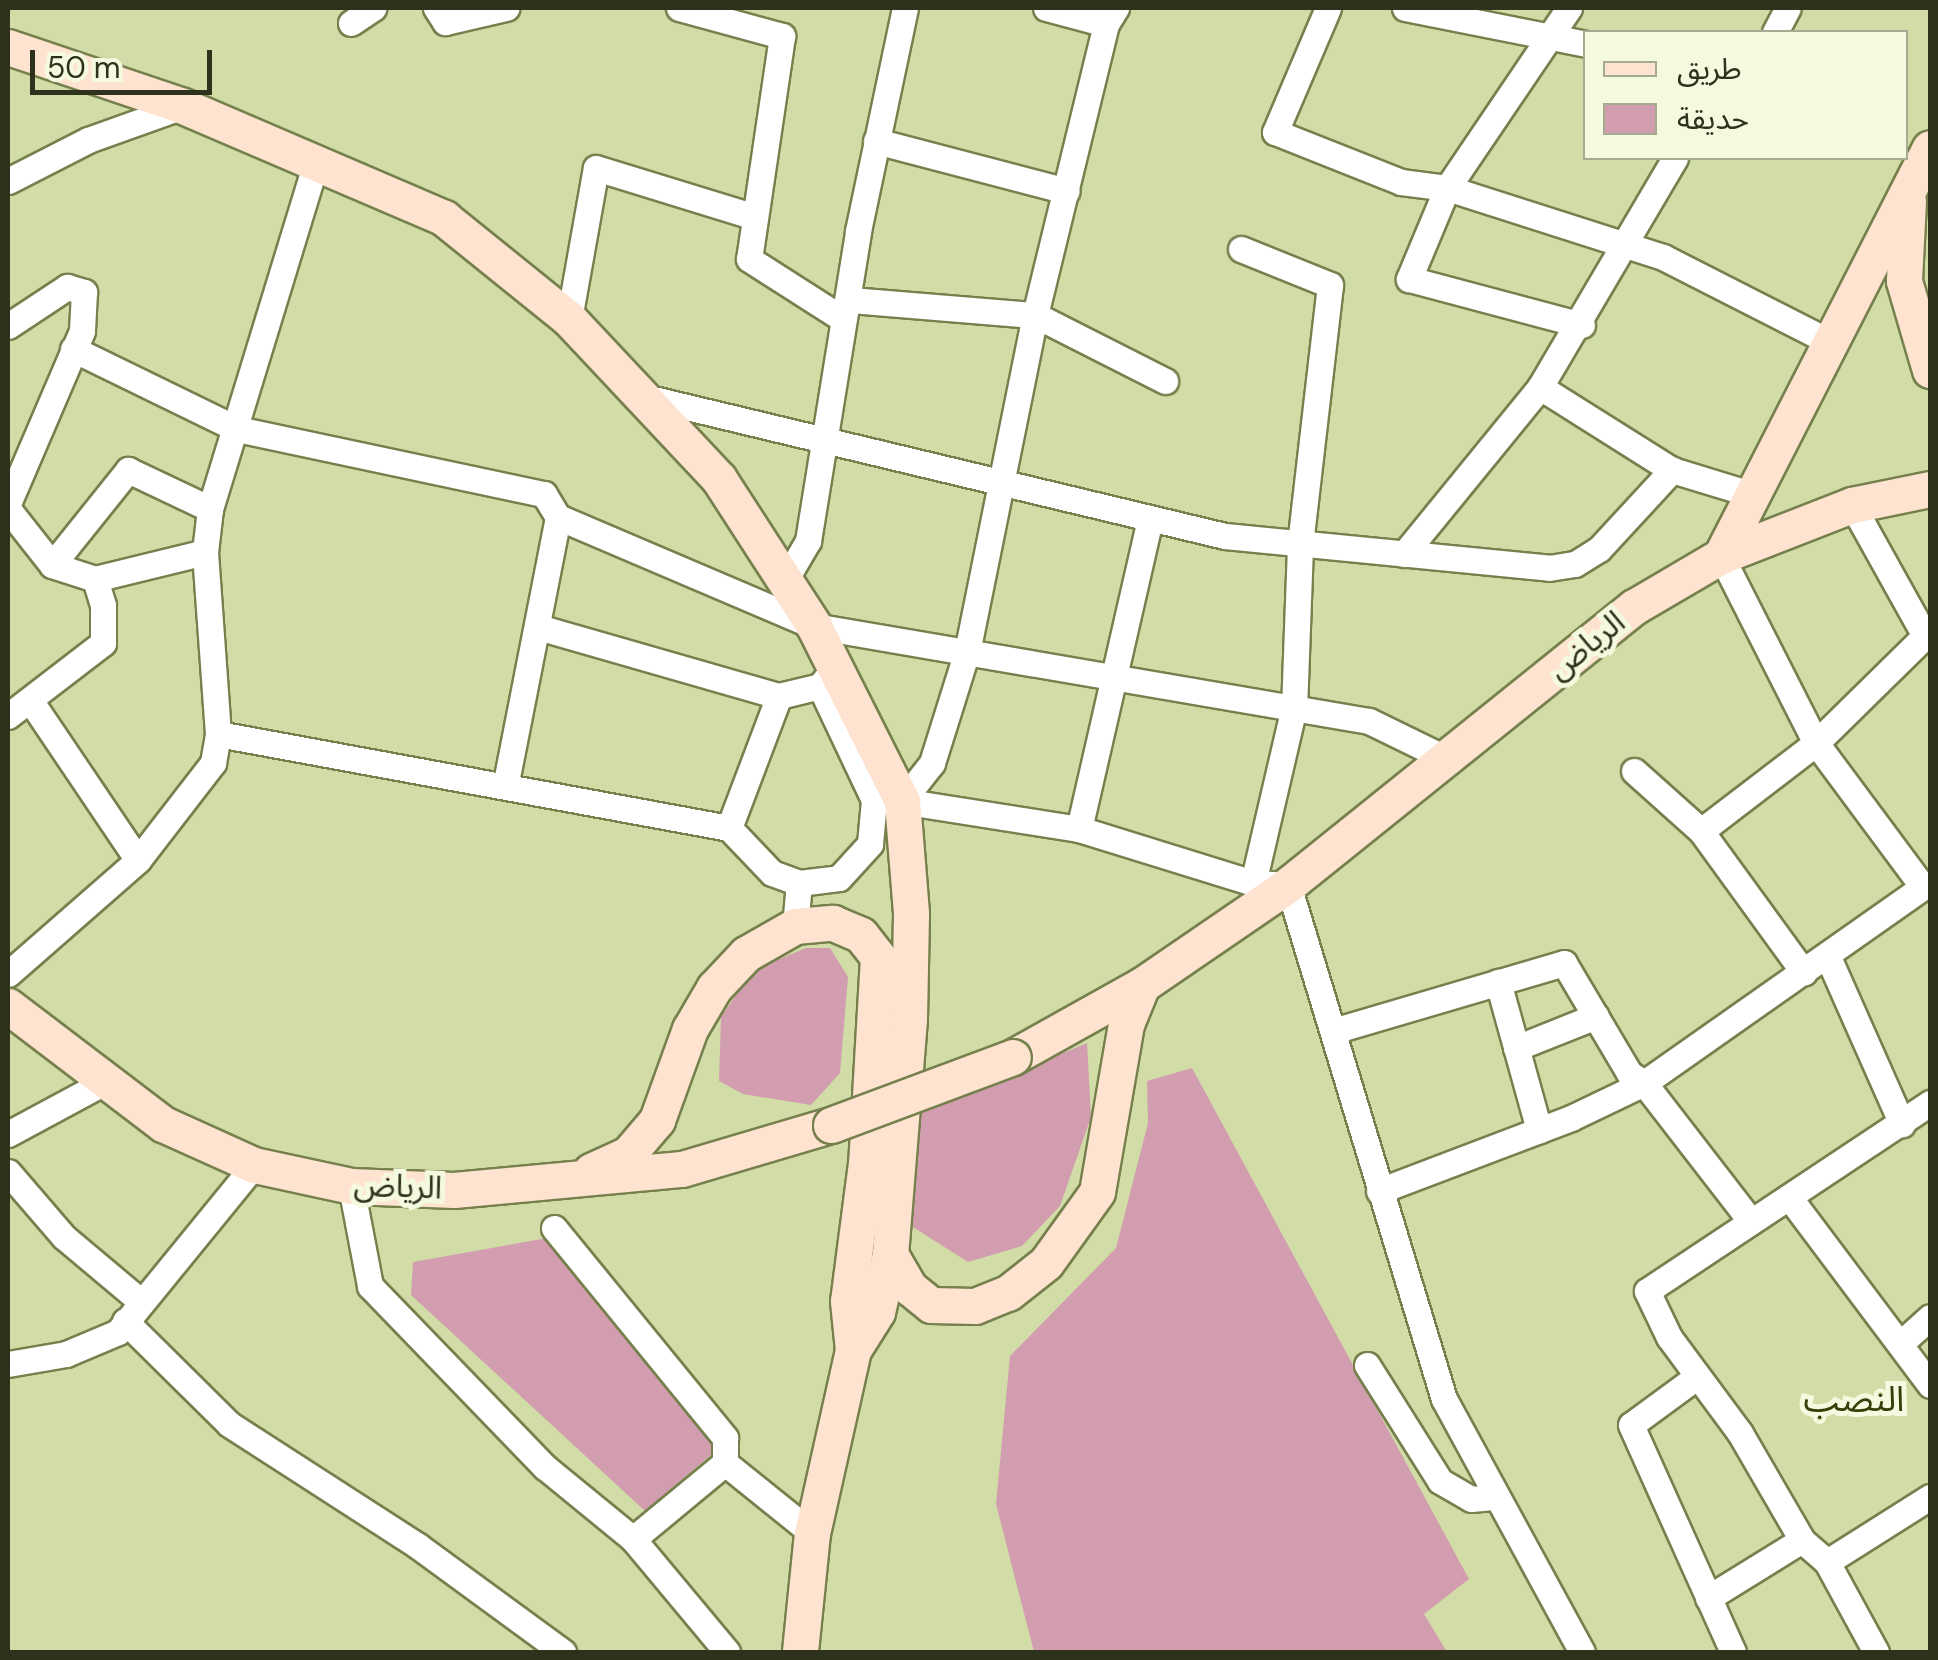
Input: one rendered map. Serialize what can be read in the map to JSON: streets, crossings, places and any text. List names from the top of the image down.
{
  "streets": {
    "street": ["الرياض"]
  },
  "districts": ["النصب"],
  "legend": ["طريق", "حديقة"],
  "scale_bar": "50 m"
}
